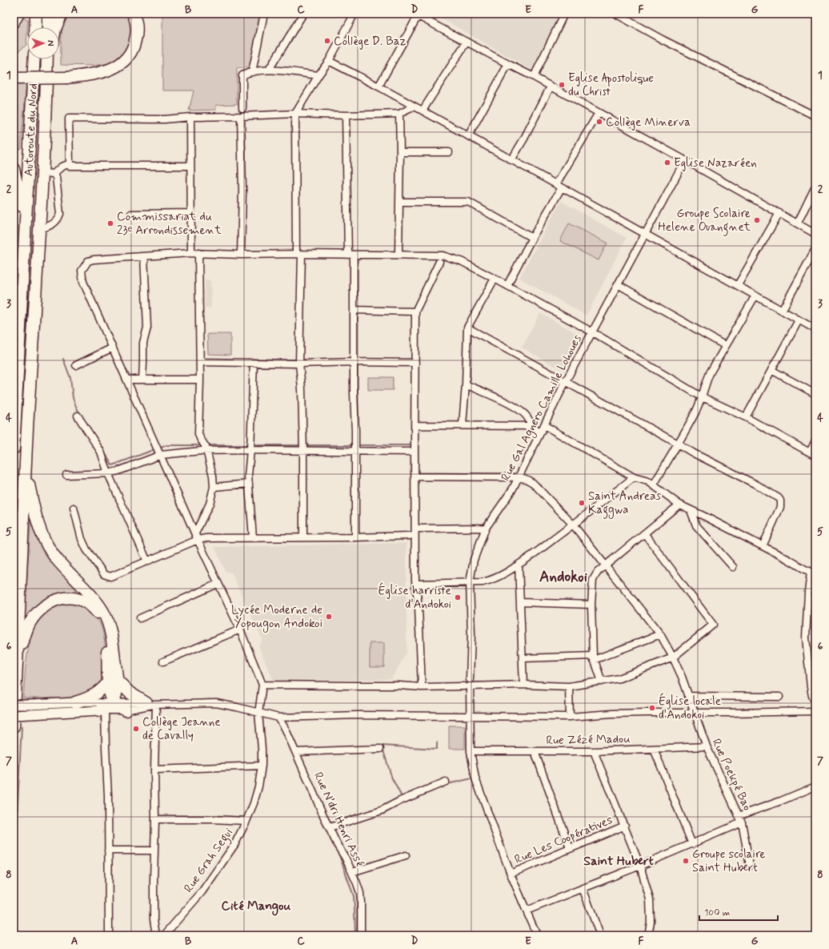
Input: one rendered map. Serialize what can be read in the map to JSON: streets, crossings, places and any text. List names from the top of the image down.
{
  "streets": {
    "highway": ["Autoroute du Nord"],
    "street": [
      "Rue Gal Agnero Camille Lohoues",
      "Rue Zézé Madou",
      "Rue Poekpé Bao",
      "Rue N’dri Henri Assé",
      "Rue Les Coopératives",
      "Rue Grah Segui"
    ]
  },
  "crossings": [
    ["Rue Gal Agnero Camille Lohoues", "Rue Zézé Madou"],
    ["Rue Gal Agnero Camille Lohoues", "Rue Poekpé Bao"],
    ["Rue Gal Agnero Camille Lohoues", "Rue Les Coopératives"],
    ["Rue Zézé Madou", "Rue Poekpé Bao"]
  ],
  "districts": ["Andokoi", "Saint Hubert", "Cité Mangou"],
  "places": [
    "Collège D. Baz",
    "Eglise Apostolique du Christ",
    "Collège Minerva",
    "Eglise Nazaréen",
    "Groupe Scolaire Helene Ouangnet",
    "Commissariat du 23ᵉ Arrondissement",
    "Saint Andreas Kaggwa",
    "Église harriste d'Andokoi",
    "Lycée Moderne de Yopougon Andokoi",
    "Église locale d'Andokoi",
    "Collège Jeanne de Cavally",
    "Groupe scolaire Saint Hubert"
  ],
  "scale_bar": "100 m",
  "north": "right",
  "grid": {
    "columns": [
      "A",
      "B",
      "C",
      "D",
      "E",
      "F",
      "G"
    ],
    "rows": [
      "1",
      "2",
      "3",
      "4",
      "5",
      "6",
      "7",
      "8"
    ]
  }
}
